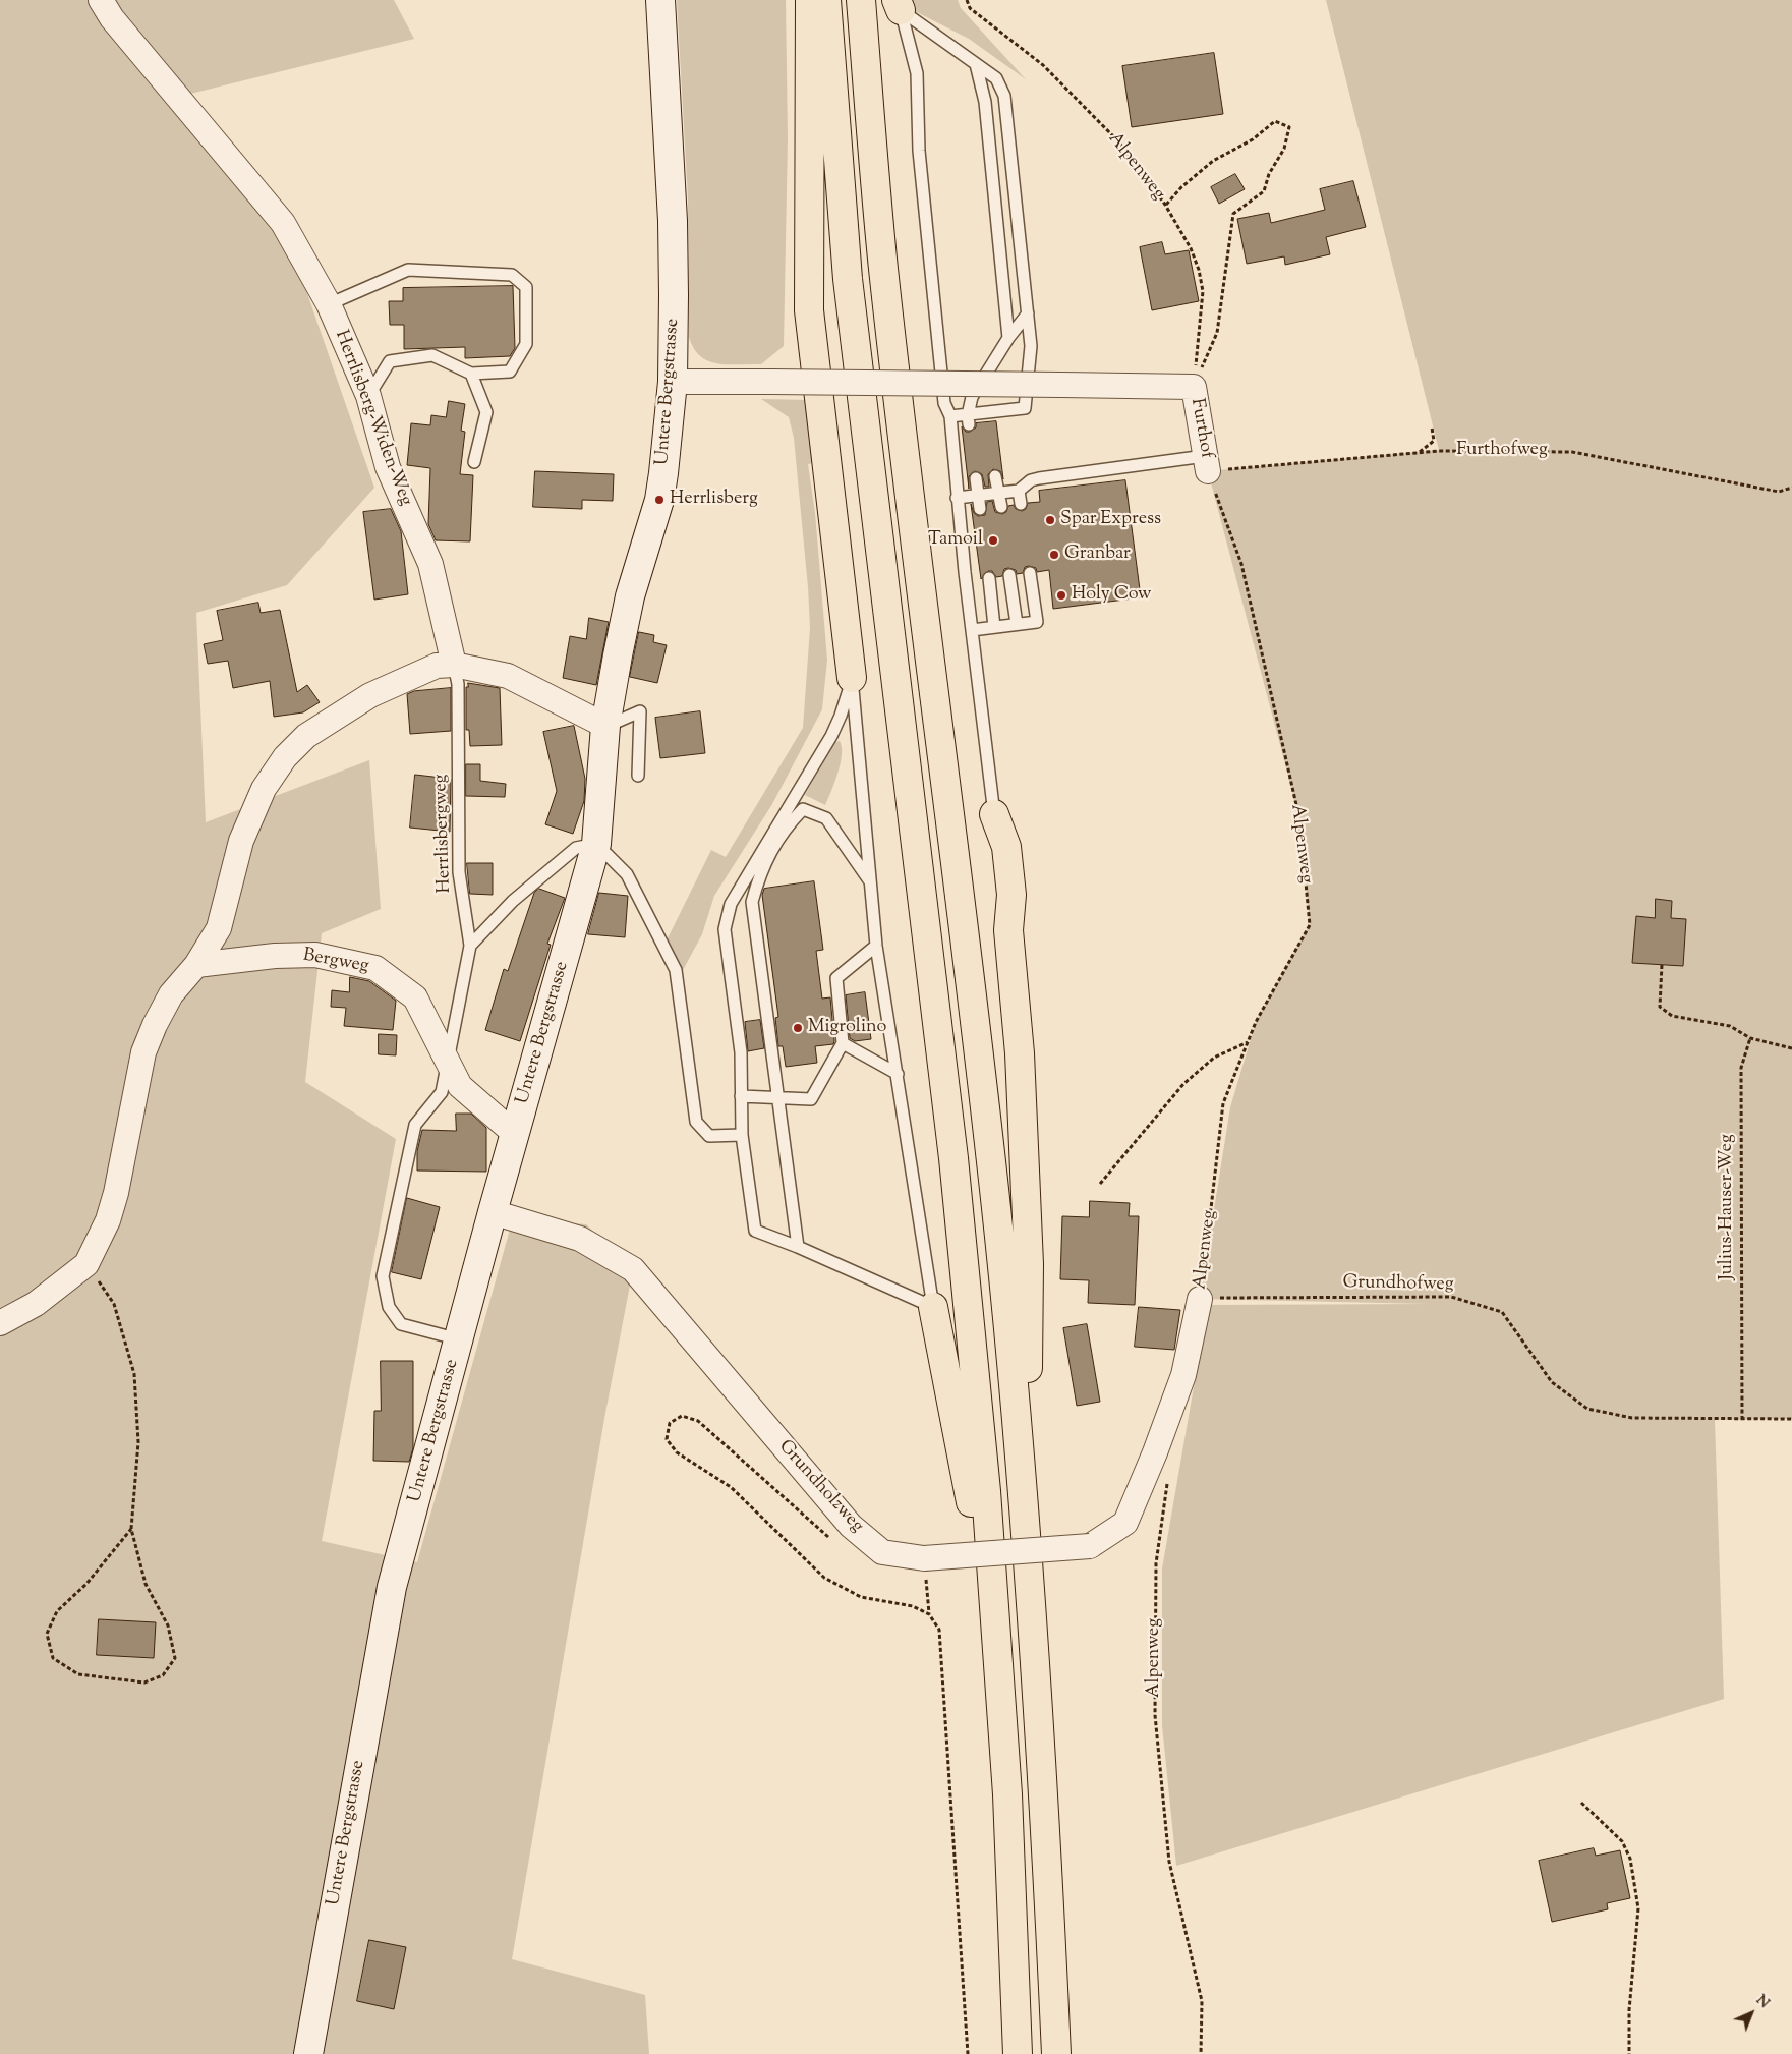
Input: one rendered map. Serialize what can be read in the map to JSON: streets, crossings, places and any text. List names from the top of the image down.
{
  "streets": {
    "main road": ["Untere Bergstrasse"],
    "street": [
      "Alpenweg",
      "Herrlisberg-Widen-Weg",
      "Furthof",
      "Bergweg",
      "Grundholzweg"
    ],
    "lane": ["Herrlisbergweg"],
    "path": ["Furthofweg", "Julius-Hauser-Weg", "Grundhofweg"]
  },
  "crossings": [
    ["Alpenweg", "Furthof"],
    ["Alpenweg", "Furthofweg"],
    ["Alpenweg", "Grundhofweg"],
    ["Alpenweg", "Grundholzweg"],
    ["Untere Bergstrasse", "Herrlisbergweg"],
    ["Untere Bergstrasse", "Bergweg"],
    ["Untere Bergstrasse", "Grundholzweg"],
    ["Herrlisberg-Widen-Weg", "Herrlisbergweg"],
    ["Furthof", "Furthofweg"],
    ["Herrlisbergweg", "Bergweg"],
    ["Julius-Hauser-Weg", "Grundhofweg"]
  ],
  "places": [
    "Herrlisberg",
    "Spar Express",
    "Tamoil",
    "Granbar",
    "Holy Cow",
    "Migrolino"
  ],
  "north": "top right"
}
